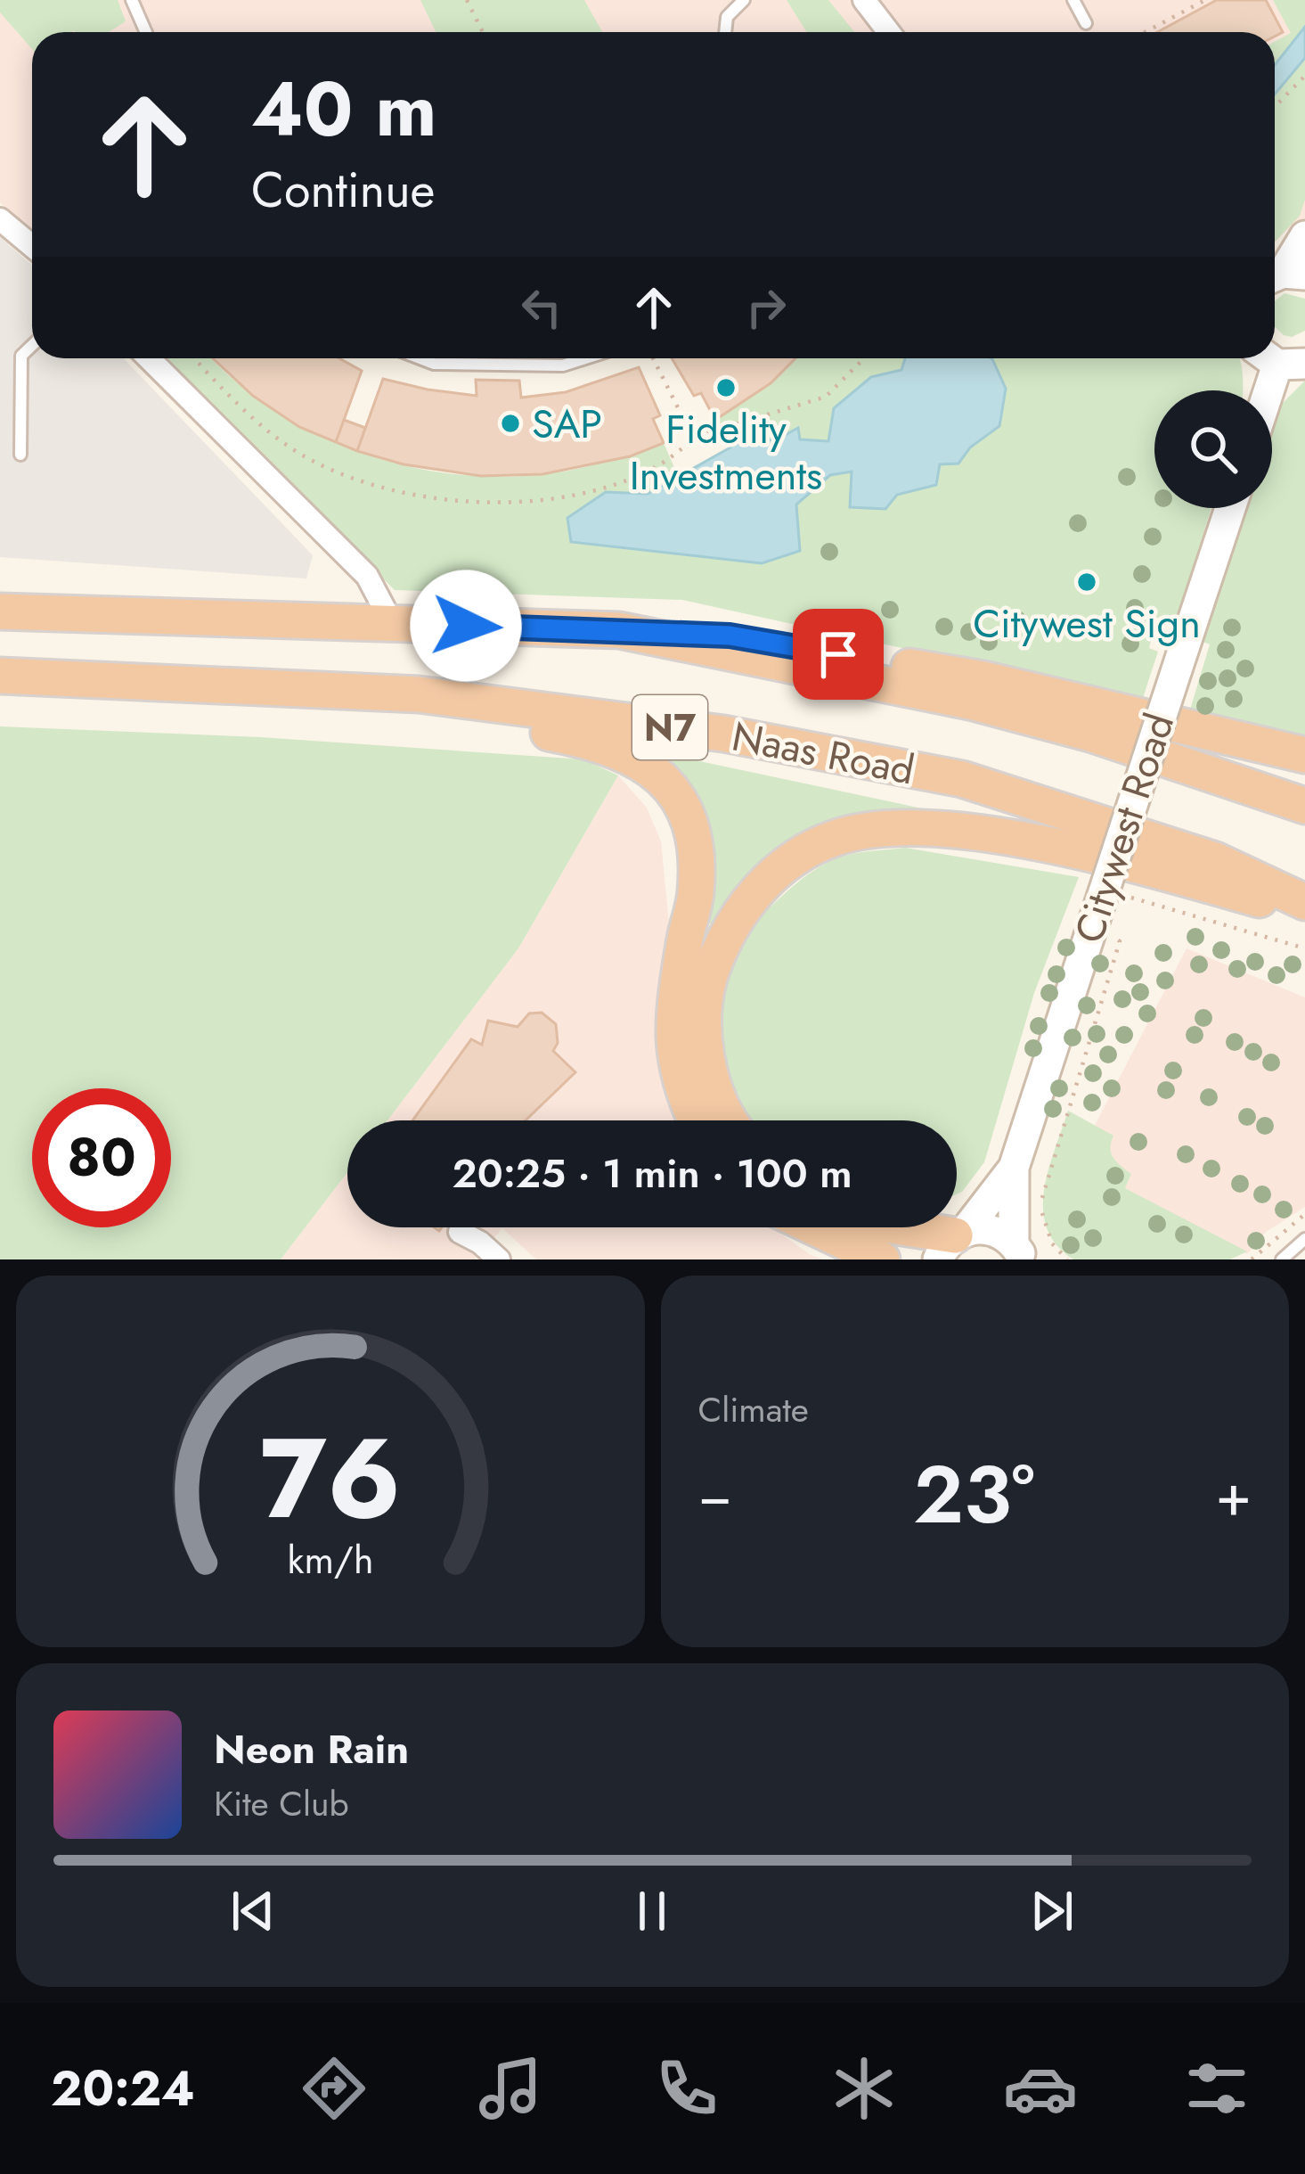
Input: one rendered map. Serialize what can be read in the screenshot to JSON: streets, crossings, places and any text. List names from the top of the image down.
{
  "streets": {
    "highway": ["N7", "Naas Road"],
    "main road": ["Citywest Road"]
  },
  "crossings": [
    ["N7", "Naas Road"]
  ],
  "places": ["Fidelity Investments", "SAP", "Citywest Sign"],
  "page": {
    "turn": ["40 m", "Continue"],
    "limit": "80",
    "trip": "20:25 · 1 min · 100 m",
    "tile": "Climate",
    "heat": ["−", "23°", "+"],
    "song": ["Neon Rain", "Kite Club"],
    "tabs": "20:24",
    "gauge": ["76", "km/h"]
  }
}
